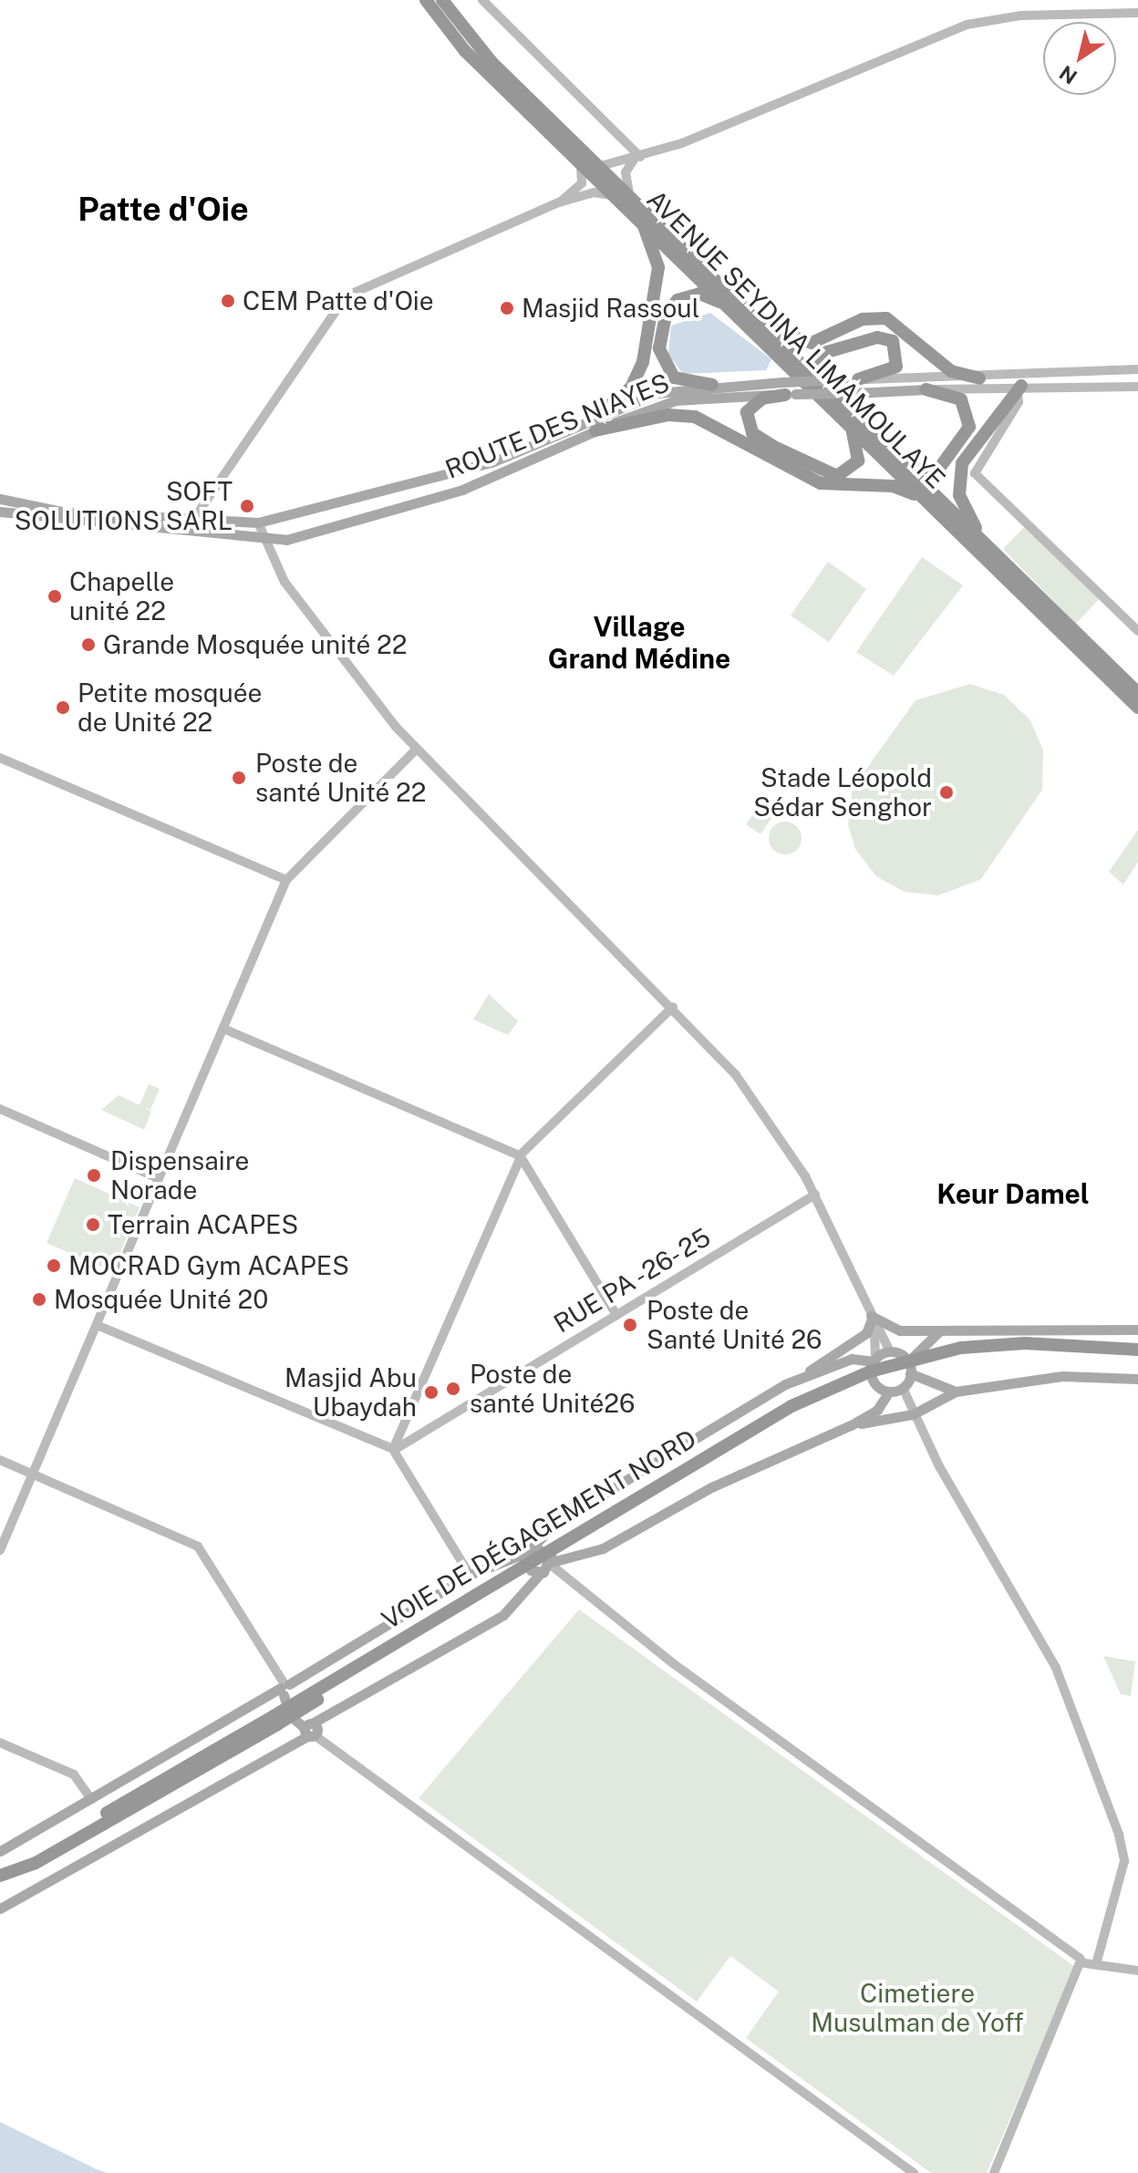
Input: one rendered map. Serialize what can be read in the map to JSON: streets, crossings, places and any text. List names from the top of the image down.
{
  "streets": {
    "highway": ["AVENUE SEYDINA LIMAMOULAYE", "VOIE DE DÉGAGEMENT NORD"],
    "main road": ["ROUTE DES NIAYES"],
    "street": ["RUE PA -26- 25"]
  },
  "districts": ["Patte d'Oie", "Village Grand Médine", "Keur Damel"],
  "parks": ["Cimetiere Musulman de Yoff"],
  "places": [
    "CEM Patte d'Oie",
    "Masjid Rassoul",
    "SOFT SOLUTIONS SARL",
    "Chapelle unité 22",
    "Grande Mosquée unité 22",
    "Petite mosquée de Unité 22",
    "Poste de santé Unité 22",
    "Stade Léopold Sédar Senghor",
    "Dispensaire Norade",
    "Terrain ACAPES",
    "MOCRAD Gym ACAPES",
    "Mosquée Unité 20",
    "Poste de Santé Unité 26",
    "Poste de santé Unité26",
    "Masjid Abu Ubaydah"
  ],
  "north": "bottom left"
}
